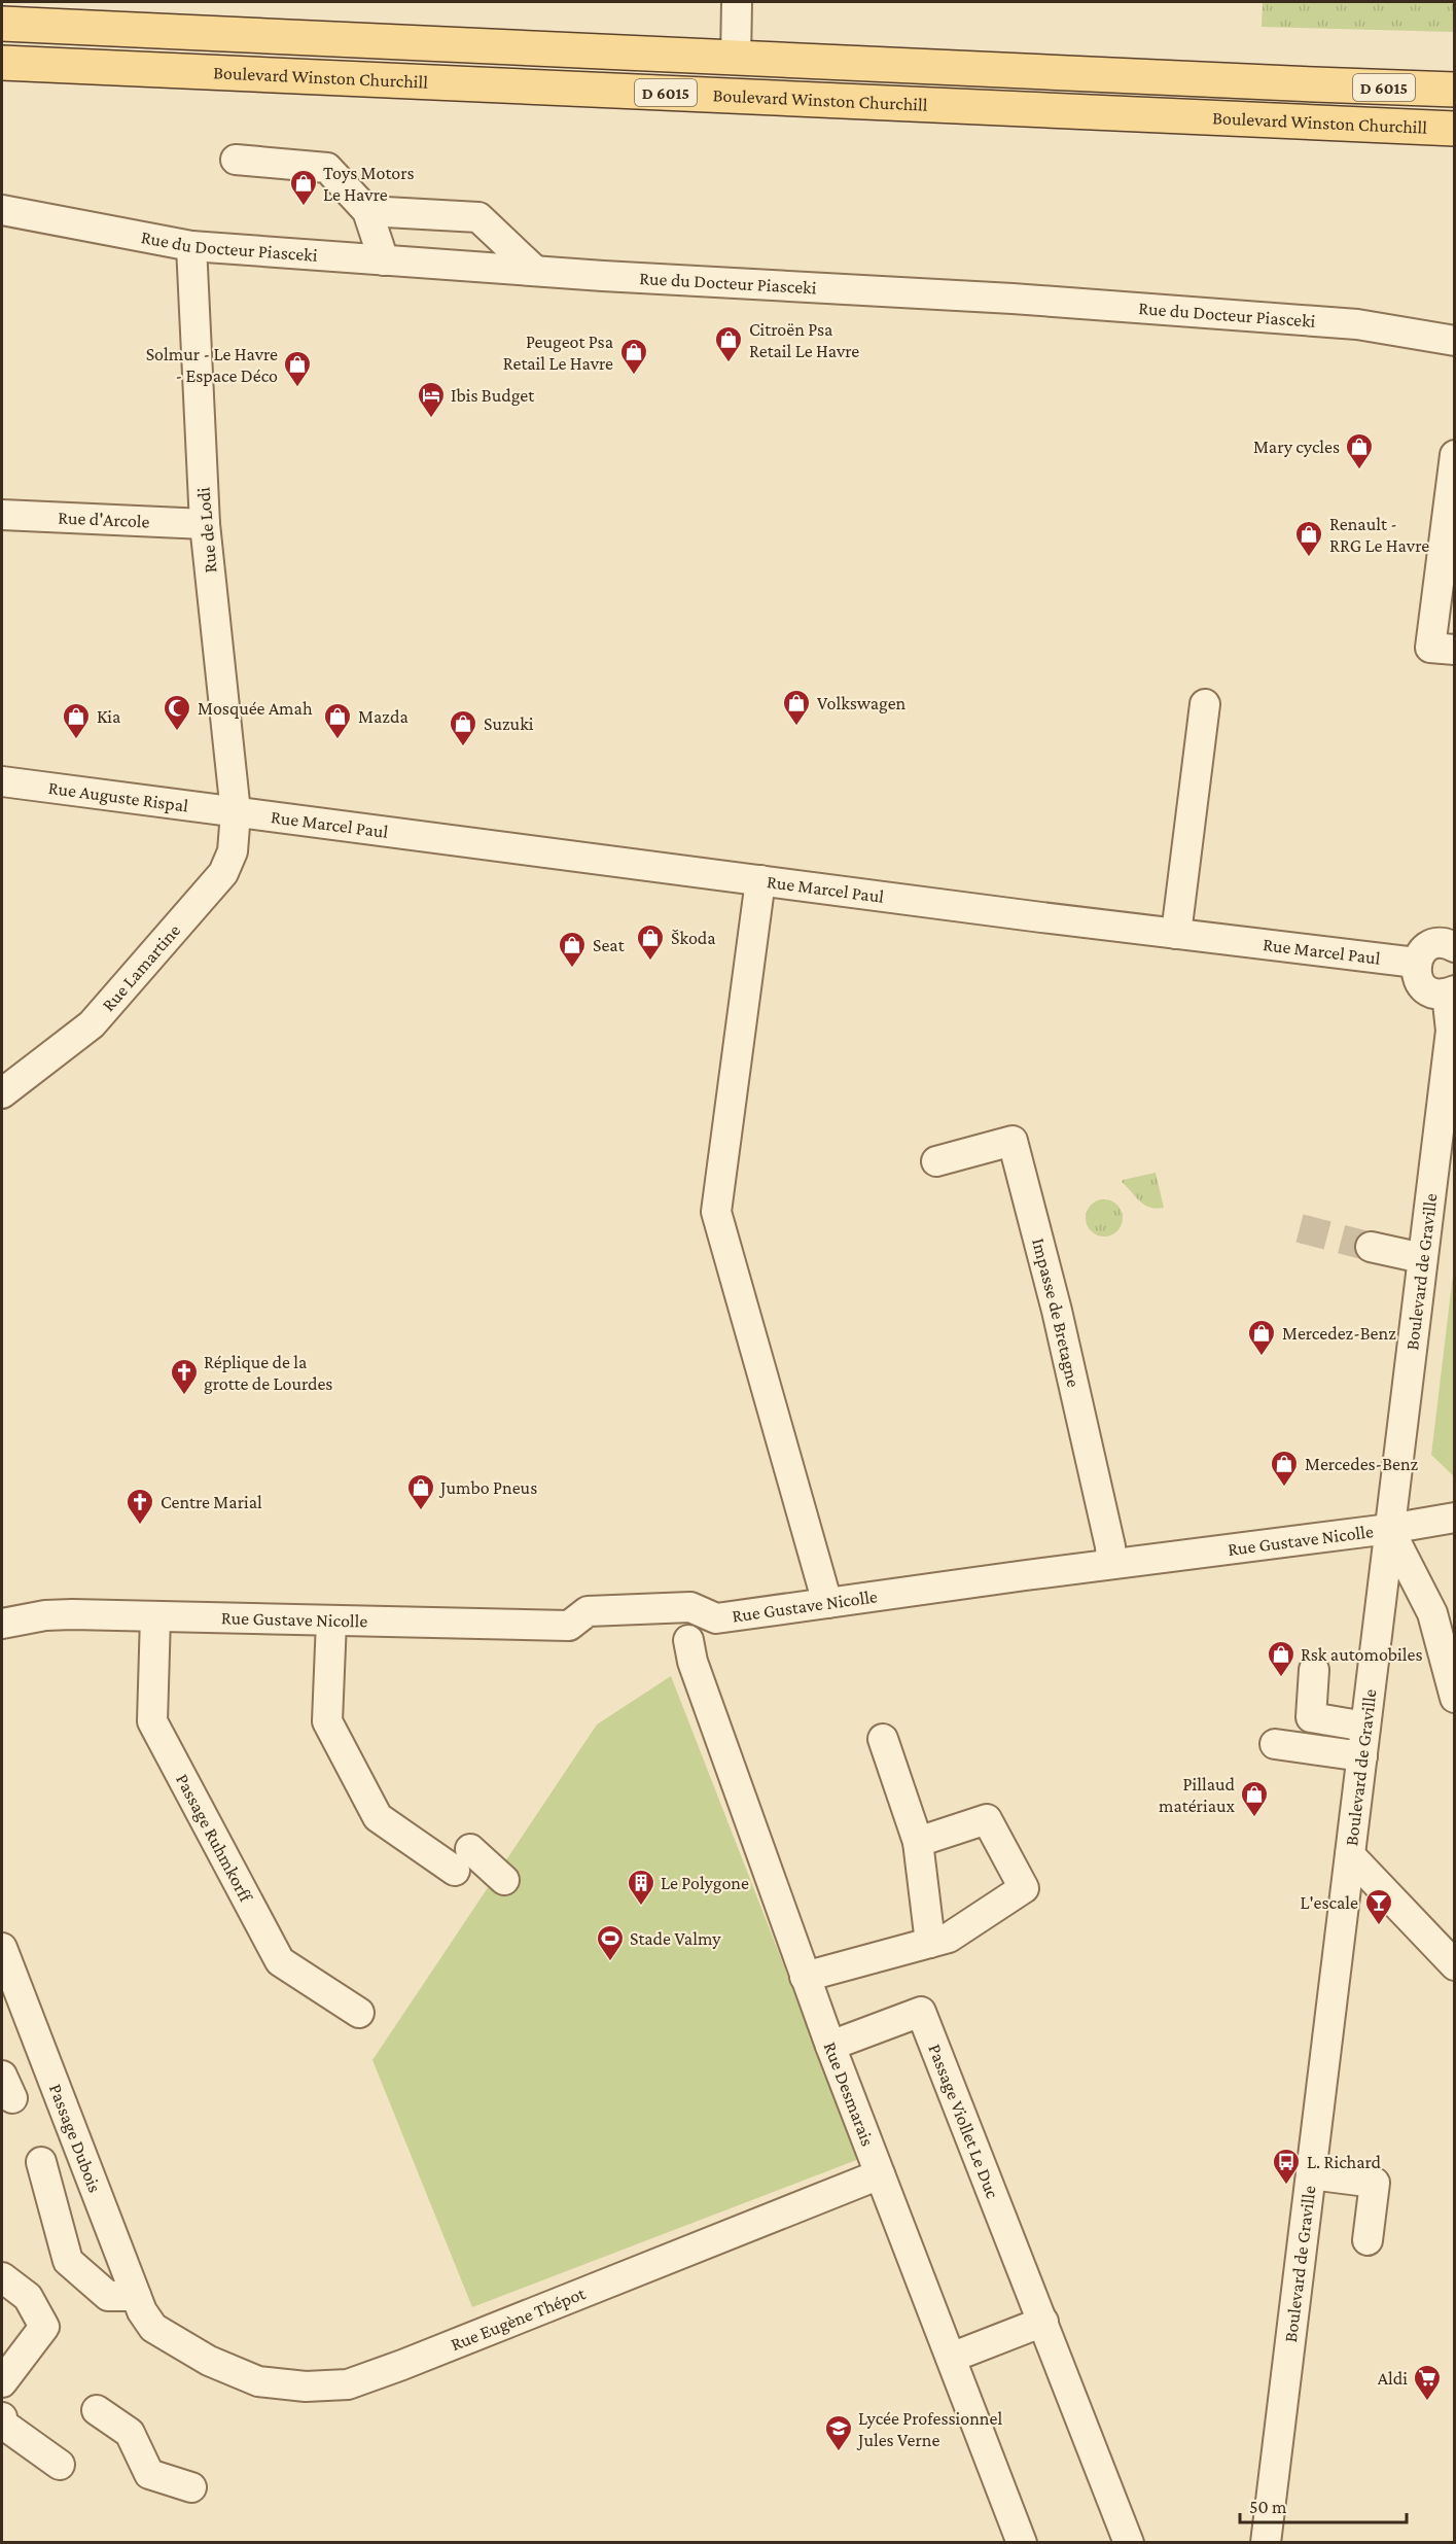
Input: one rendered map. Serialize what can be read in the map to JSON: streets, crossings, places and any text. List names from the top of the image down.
{
  "streets": {
    "main road": ["Boulevard Winston Churchill", "D 6015"],
    "street": [
      "Rue du Docteur Piasceki",
      "Rue d'Arcole",
      "Rue de Lodi",
      "Rue Auguste Rispal",
      "Rue Marcel Paul",
      "Rue Lamartine",
      "Boulevard de Graville",
      "Impasse de Bretagne",
      "Rue Gustave Nicolle",
      "Passage Ruhmkorff",
      "Rue Desmarais",
      "Passage Viollet Le Duc",
      "Passage Dubois",
      "Rue Eugène Thépot"
    ]
  },
  "crossings": [
    ["Rue du Docteur Piasceki", "Rue de Lodi"],
    ["Rue d'Arcole", "Rue de Lodi"],
    ["Rue de Lodi", "Rue Auguste Rispal"],
    ["Rue de Lodi", "Rue Marcel Paul"],
    ["Rue de Lodi", "Rue Lamartine"],
    ["Rue Auguste Rispal", "Rue Marcel Paul"],
    ["Rue Auguste Rispal", "Rue Lamartine"],
    ["Rue Marcel Paul", "Rue Lamartine"],
    ["Boulevard de Graville", "Rue Gustave Nicolle"],
    ["Impasse de Bretagne", "Rue Gustave Nicolle"],
    ["Rue Gustave Nicolle", "Passage Ruhmkorff"],
    ["Rue Desmarais", "Passage Viollet Le Duc"],
    ["Rue Desmarais", "Rue Eugène Thépot"],
    ["Passage Dubois", "Rue Eugène Thépot"]
  ],
  "places": {
    "shop": [
      "Toys Motors Le Havre",
      "Citroën Psa Retail Le Havre",
      "Peugeot Psa Retail Le Havre",
      "Solmur - Le Havre - Espace Déco",
      "Mary cycles",
      "Renault - RRG Le Havre",
      "Volkswagen",
      "Kia",
      "Mazda",
      "Suzuki",
      "Škoda",
      "Seat",
      "Mercedez-Benz",
      "Mercedes-Benz",
      "Jumbo Pneus",
      "Rsk automobiles",
      "Pillaud matériaux"
    ],
    "hotel": ["Ibis Budget"],
    "mosque": ["Mosquée Amah"],
    "church": ["Réplique de la grotte de Lourdes", "Centre Marial"],
    "building": ["Le Polygone"],
    "bar": ["L'escale"],
    "sports": ["Stade Valmy"],
    "bus stop": ["L. Richard"],
    "supermarket": ["Aldi"],
    "school or university": ["Lycée Professionnel Jules Verne"]
  },
  "scale_bar": "50 m"
}
